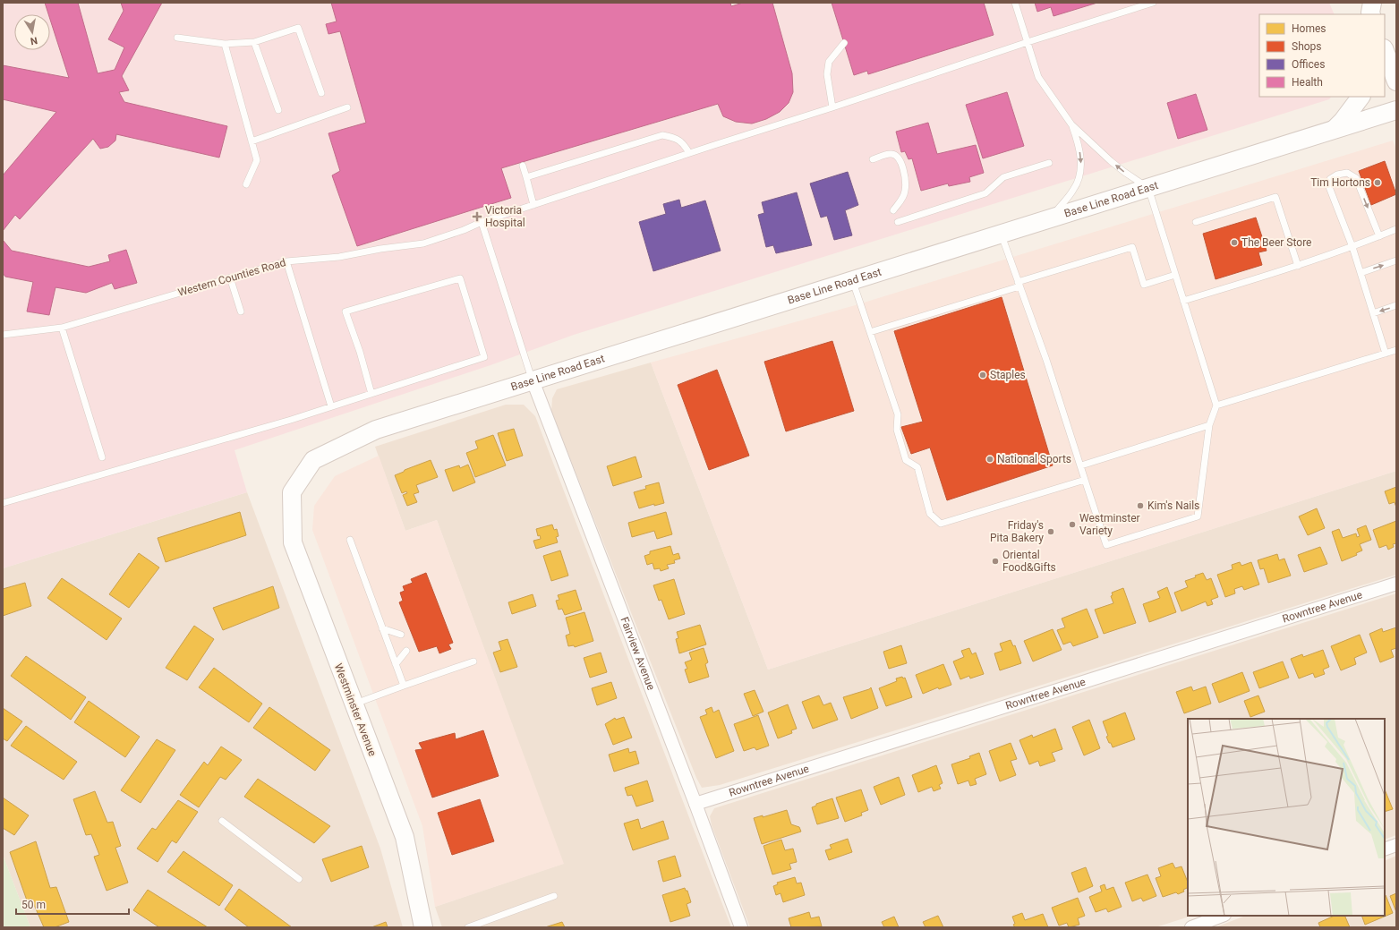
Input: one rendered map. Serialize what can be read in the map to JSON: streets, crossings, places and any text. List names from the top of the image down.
{
  "streets": {
    "street": [
      "Base Line Road East",
      "Rowntree Avenue",
      "Fairview Avenue",
      "Westminster Avenue"
    ],
    "lane": ["Western Counties Road"]
  },
  "crossings": [
    ["Base Line Road East", "Fairview Avenue"],
    ["Base Line Road East", "Westminster Avenue"],
    ["Rowntree Avenue", "Fairview Avenue"]
  ],
  "places": {
    "other": [
      "Tim Hortons",
      "The Beer Store",
      "Staples",
      "National Sports",
      "Kim's Nails",
      "Westminster Variety",
      "Friday's Pita Bakery",
      "Oriental Food&Gifts"
    ],
    "health": ["Victoria Hospital"]
  },
  "legend": [
    "Homes",
    "Shops",
    "Offices",
    "Health"
  ],
  "scale_bar": "50 m",
  "north": "bottom"
}
